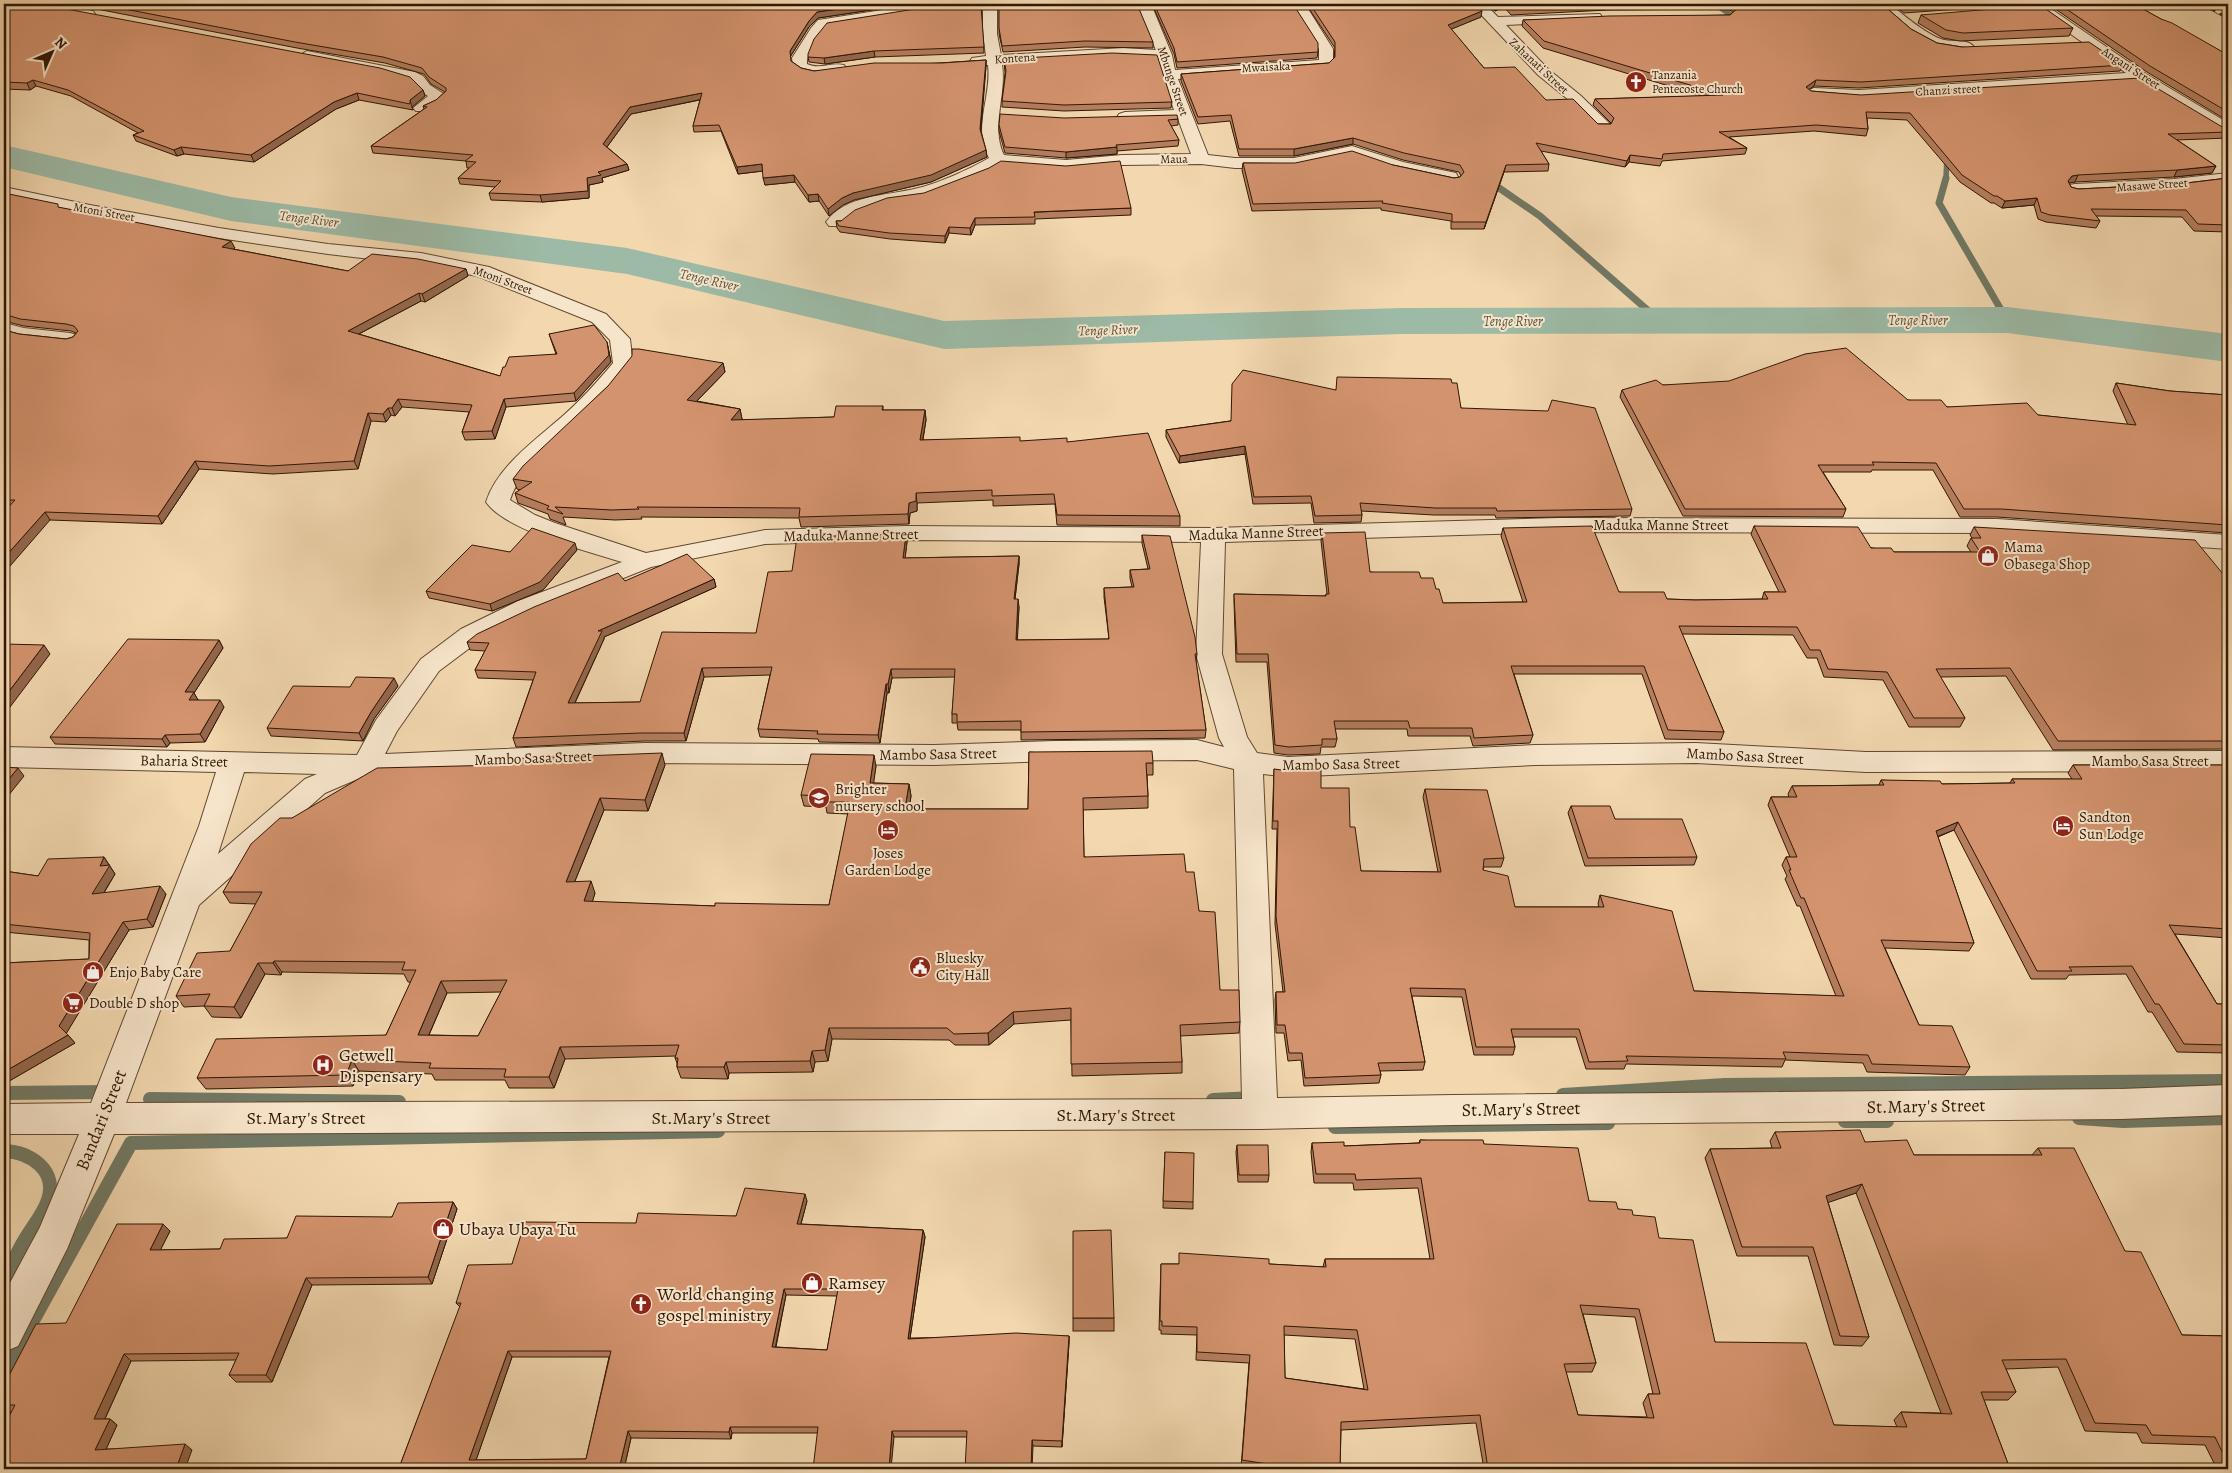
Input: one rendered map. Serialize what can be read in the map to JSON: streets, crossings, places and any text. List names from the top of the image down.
{
  "streets": {
    "street": [
      "Kontena",
      "Zahanati Street",
      "Mwaisaka",
      "Angani Street",
      "Mbunge Street",
      "Chanzi street",
      "Maua",
      "Masawe Street",
      "Mtoni Street",
      "Maduka Manne Street",
      "Mambo Sasa Street",
      "Baharia Street",
      "St.Mary's Street",
      "Bandari Street"
    ]
  },
  "crossings": [
    ["Kontena", "Mbunge Street"],
    ["Mwaisaka", "Mbunge Street"],
    ["Angani Street", "Chanzi street"],
    ["Mbunge Street", "Maua"],
    ["Mtoni Street", "Maduka Manne Street"],
    ["Maduka Manne Street", "Mambo Sasa Street"],
    ["Maduka Manne Street", "Baharia Street"],
    ["Maduka Manne Street", "Bandari Street"],
    ["Mambo Sasa Street", "Baharia Street"],
    ["Mambo Sasa Street", "Bandari Street"],
    ["Baharia Street", "Bandari Street"],
    ["St.Mary's Street", "Bandari Street"]
  ],
  "water": ["Tenge River"],
  "places": {
    "church": ["Tanzania Pentecoste Church", "World changing gospel ministry"],
    "shop": [
      "Mama Obasega Shop",
      "Enjo Baby Care",
      "Ubaya Ubaya Tu",
      "Ramsey"
    ],
    "school or university": ["Brighter nursery school"],
    "hotel": ["Sandton Sun Lodge", "Joses Garden Lodge"],
    "public building": ["Bluesky City Hall"],
    "supermarket": ["Double D shop"],
    "hospital": ["Getwell Dispensary"]
  },
  "north": "top right"
}
